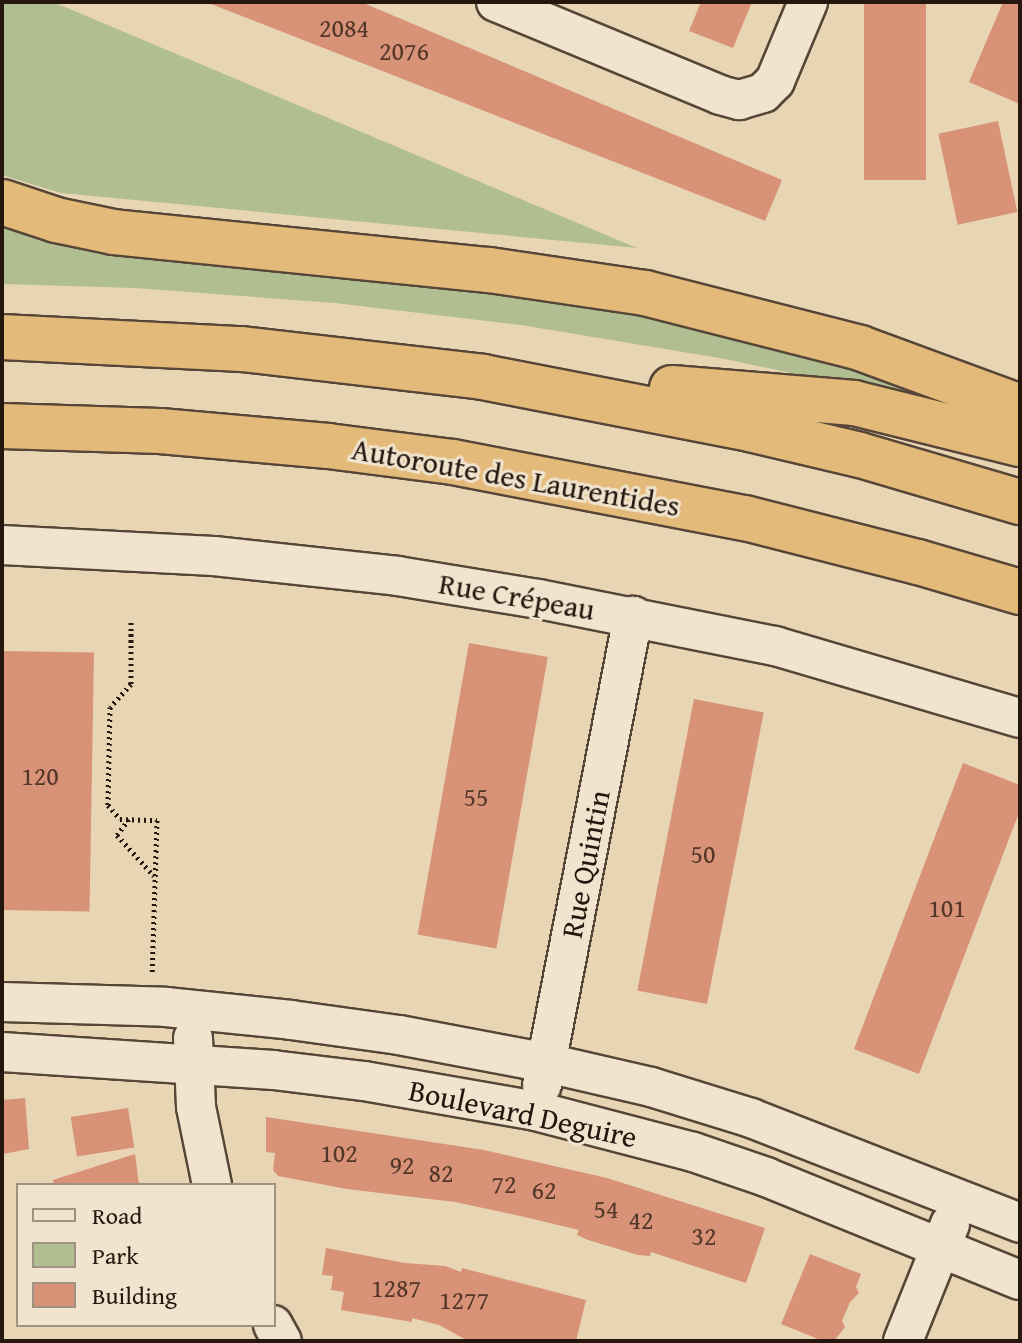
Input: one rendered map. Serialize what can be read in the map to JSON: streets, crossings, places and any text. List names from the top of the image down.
{
  "streets": {
    "highway": ["Autoroute des Laurentides"],
    "street": ["Rue Crépeau", "Rue Quintin", "Boulevard Deguire"]
  },
  "crossings": [
    ["Rue Crépeau", "Rue Quintin"],
    ["Rue Quintin", "Boulevard Deguire"]
  ],
  "house_numbers": [
    "2084",
    "2076",
    "120",
    "55",
    "50",
    "101",
    "102",
    "92",
    "82",
    "72",
    "62",
    "54",
    "42",
    "32",
    "1287",
    "1277"
  ],
  "legend": ["Road", "Park", "Building"]
}
